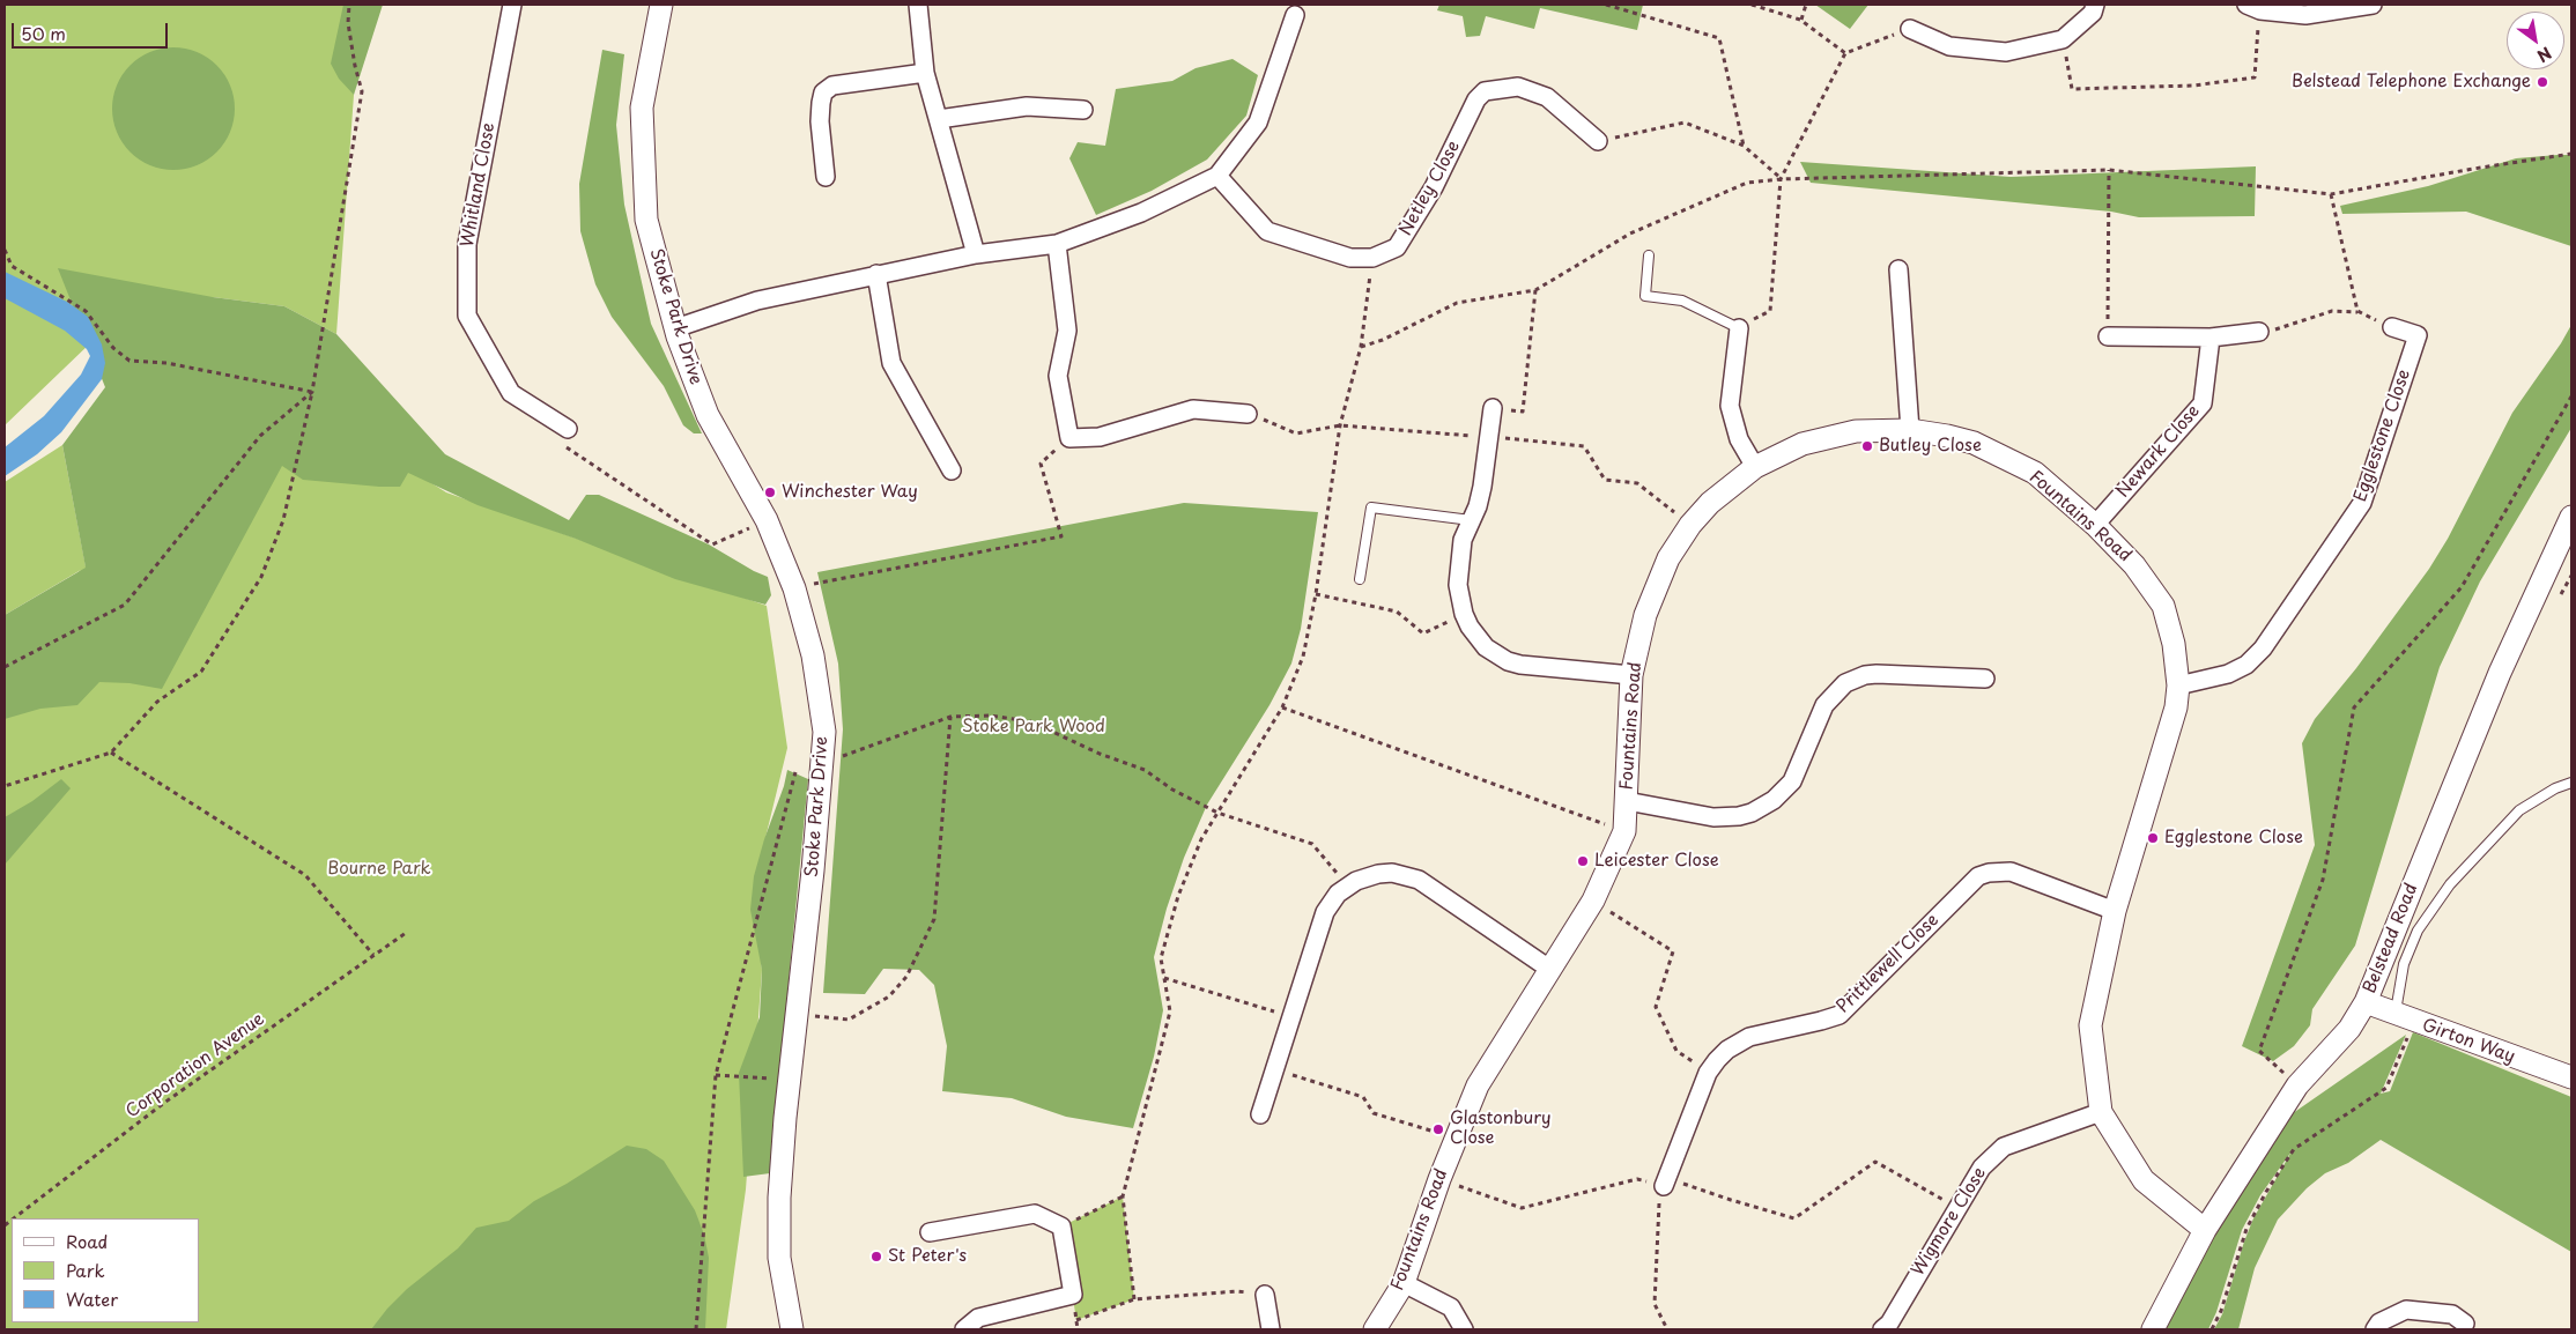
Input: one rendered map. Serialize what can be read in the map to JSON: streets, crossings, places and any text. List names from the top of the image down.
{
  "streets": {
    "street": [
      "Whitland Close",
      "Netley Close",
      "Stoke Park Drive",
      "Egglestone Close",
      "Newark Close",
      "Fountains Road",
      "Belstead Road",
      "Prittlewell Close",
      "Girton Way",
      "Wigmore Close"
    ],
    "path": ["Corporation Avenue"]
  },
  "crossings": [
    ["Egglestone Close", "Fountains Road"],
    ["Newark Close", "Fountains Road"],
    ["Fountains Road", "Belstead Road"],
    ["Fountains Road", "Prittlewell Close"],
    ["Fountains Road", "Wigmore Close"],
    ["Belstead Road", "Girton Way"]
  ],
  "parks": ["Stoke Park Wood", "Bourne Park"],
  "places": [
    "Belstead Telephone Exchange",
    "Butley Close",
    "Winchester Way",
    "Egglestone Close",
    "Leicester Close",
    "Glastonbury Close",
    "St Peter's"
  ],
  "legend": ["Road", "Park", "Water"],
  "scale_bar": "50 m",
  "north": "bottom right"
}
